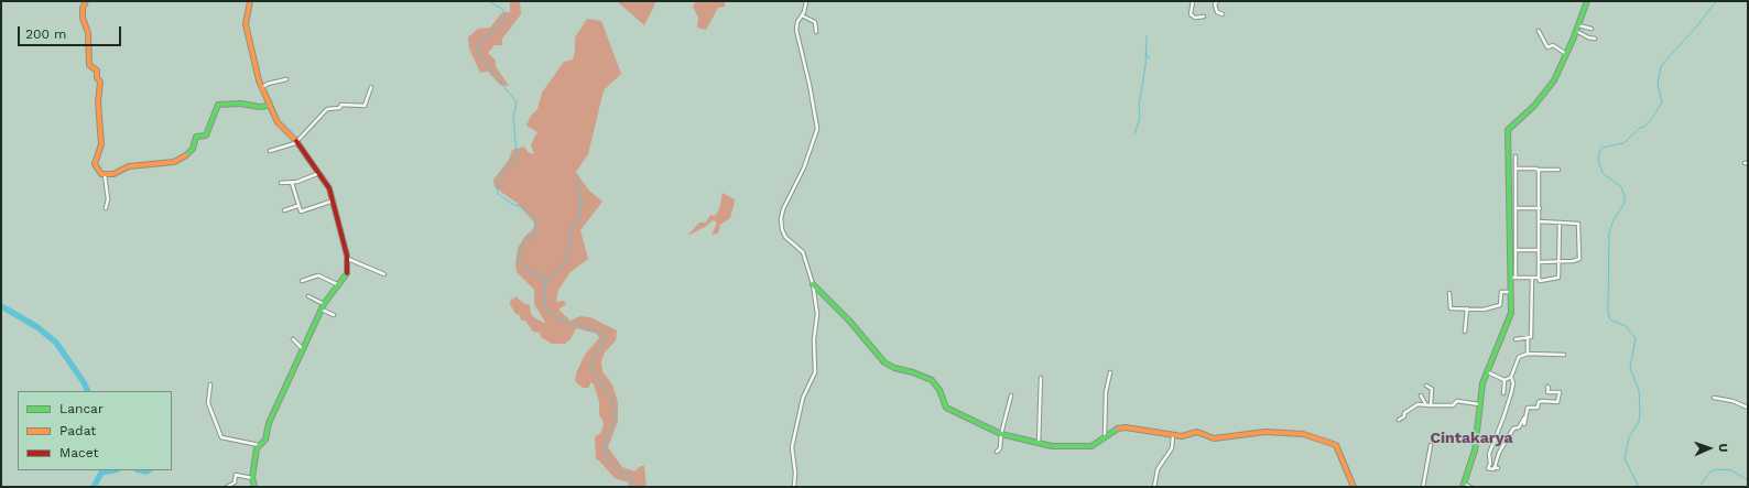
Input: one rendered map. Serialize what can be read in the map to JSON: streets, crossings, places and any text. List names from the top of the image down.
{
  "districts": ["Cintakarya"],
  "legend": ["Lancar", "Padat", "Macet"],
  "scale_bar": "200 m",
  "north": "right"
}
